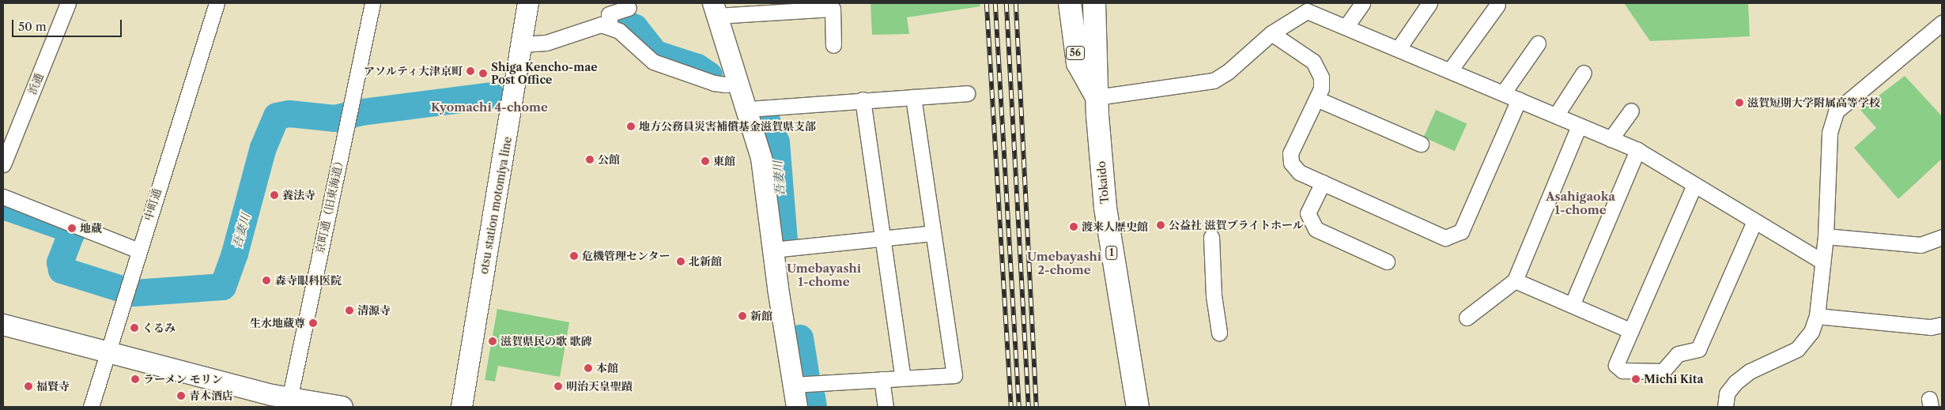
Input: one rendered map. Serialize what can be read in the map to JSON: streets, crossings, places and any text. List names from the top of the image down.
{
  "streets": {
    "main road": ["56", "Tokaido", "1"],
    "street": [
      "浜通",
      "中町通",
      "京町通（旧東海道）",
      "otsu station motomiya line"
    ]
  },
  "crossings": [
    ["56", "Tokaido"]
  ],
  "districts": [
    "Kyomachi 4-chome",
    "Asahigaoka 1-chome",
    "Umebayashi 2-chome",
    "Umebayashi 1-chome"
  ],
  "water": ["吾妻川"],
  "places": [
    "アソルティ大津京町",
    "Shiga Kencho-mae Post Office",
    "滋賀短期大学附属高等学校",
    "地方公務員災害補償基金滋賀県支部",
    "公館",
    "東館",
    "養法寺",
    "公益社 滋賀ブライトホール",
    "渡来人歴史館",
    "地蔵",
    "危機管理センター",
    "北新館",
    "森寺眼科医院",
    "清源寺",
    "新館",
    "生水地蔵尊",
    "くるみ",
    "滋賀県民の歌 歌碑",
    "本館",
    "ラーメン モリン",
    "Michi Kita",
    "福賢寺",
    "明治天皇聖蹟",
    "青木酒店"
  ],
  "scale_bar": "50 m"
}
